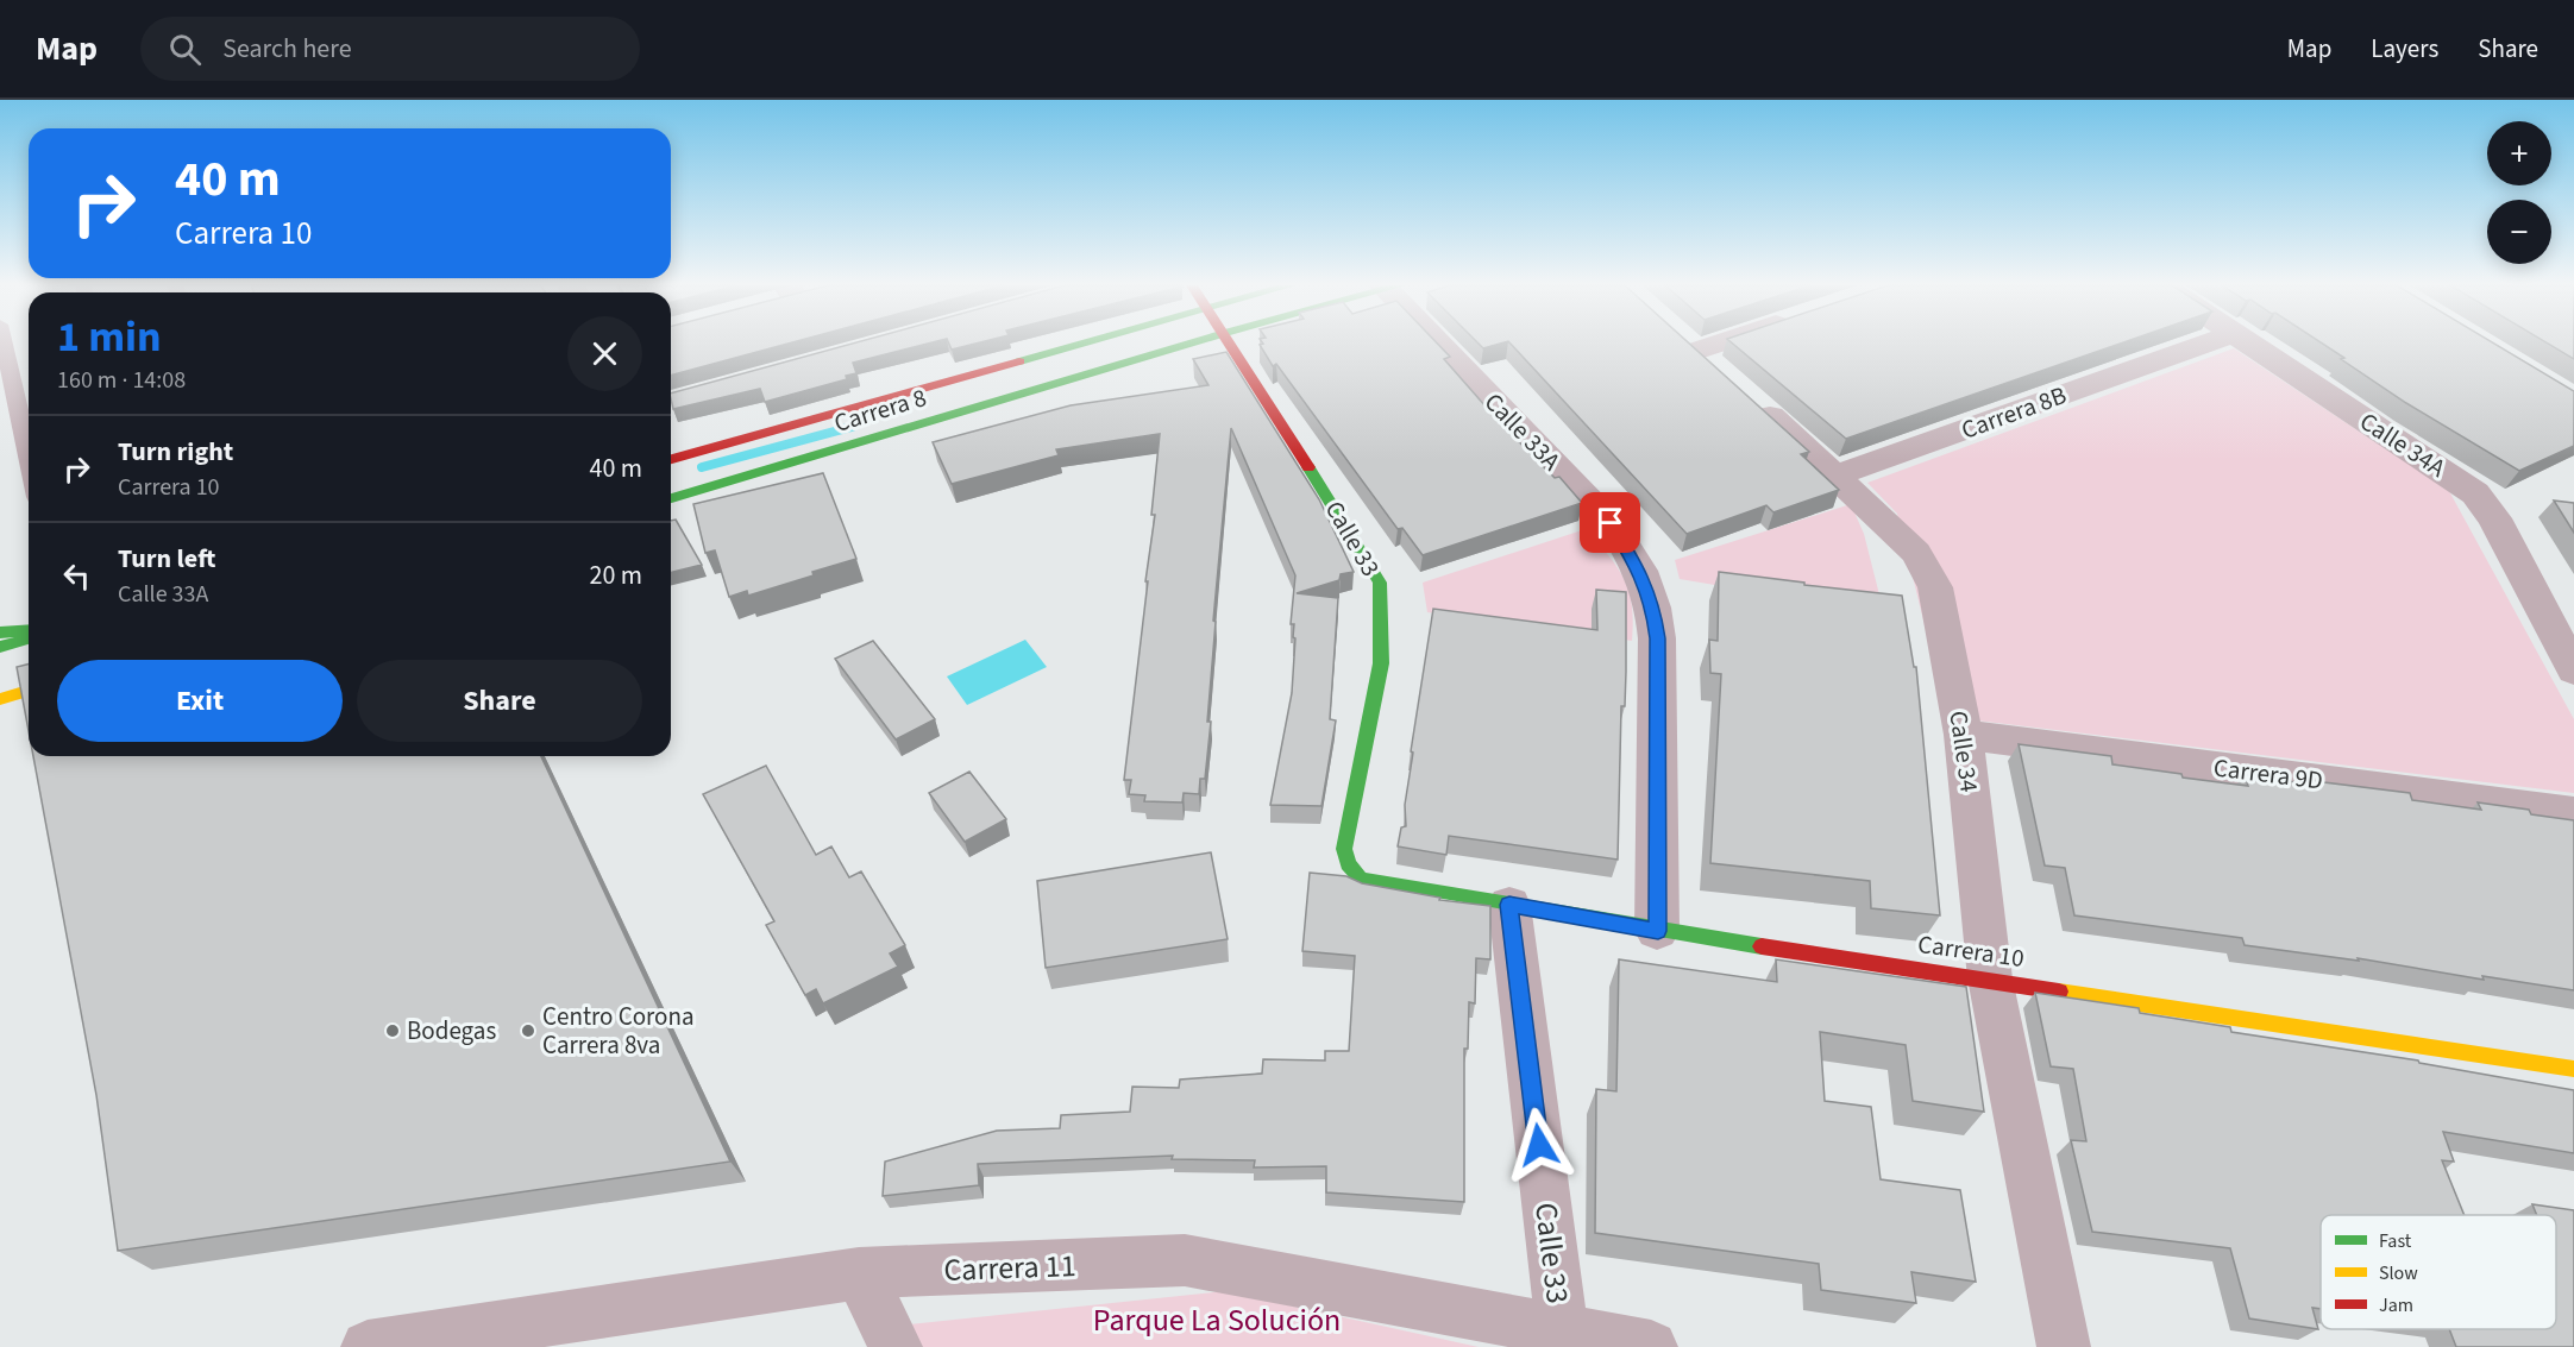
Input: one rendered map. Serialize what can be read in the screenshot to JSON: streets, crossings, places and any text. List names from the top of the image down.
{
  "streets": {
    "main road": ["Carrera 8", "Calle 33", "Carrera 10"],
    "street": [
      "Carrera 8B",
      "Calle 33A",
      "Calle 34A",
      "Calle 34",
      "Carrera 9D",
      "Carrera 11"
    ]
  },
  "crossings": [
    ["Carrera 8B", "Calle 34"],
    ["Calle 33A", "Carrera 10"],
    ["Calle 33", "Carrera 10"],
    ["Calle 33", "Carrera 11"],
    ["Calle 34", "Carrera 9D"],
    ["Calle 34", "Carrera 10"]
  ],
  "parks": ["Parque La Solución"],
  "places": ["Bodegas", "Centro Corona Carrera 8va"],
  "legend": ["Fast", "Slow", "Jam"],
  "page": {
    "header": "Map",
    "search": "Search here",
    "nav": ["Map", "Layers", "Share"],
    "map_buttons": ["+", "−"],
    "turn": ["40 m", "Carrera 10"],
    "heading": ["1 min", "160 m · 14:08"],
    "list": [
      {
        "name": "Turn right",
        "note": "Carrera 10",
        "value": "40 m"
      },
      {
        "name": "Turn left",
        "note": "Calle 33A",
        "value": "20 m"
      }
    ],
    "buttons": ["Exit", "Share"]
  }
}
